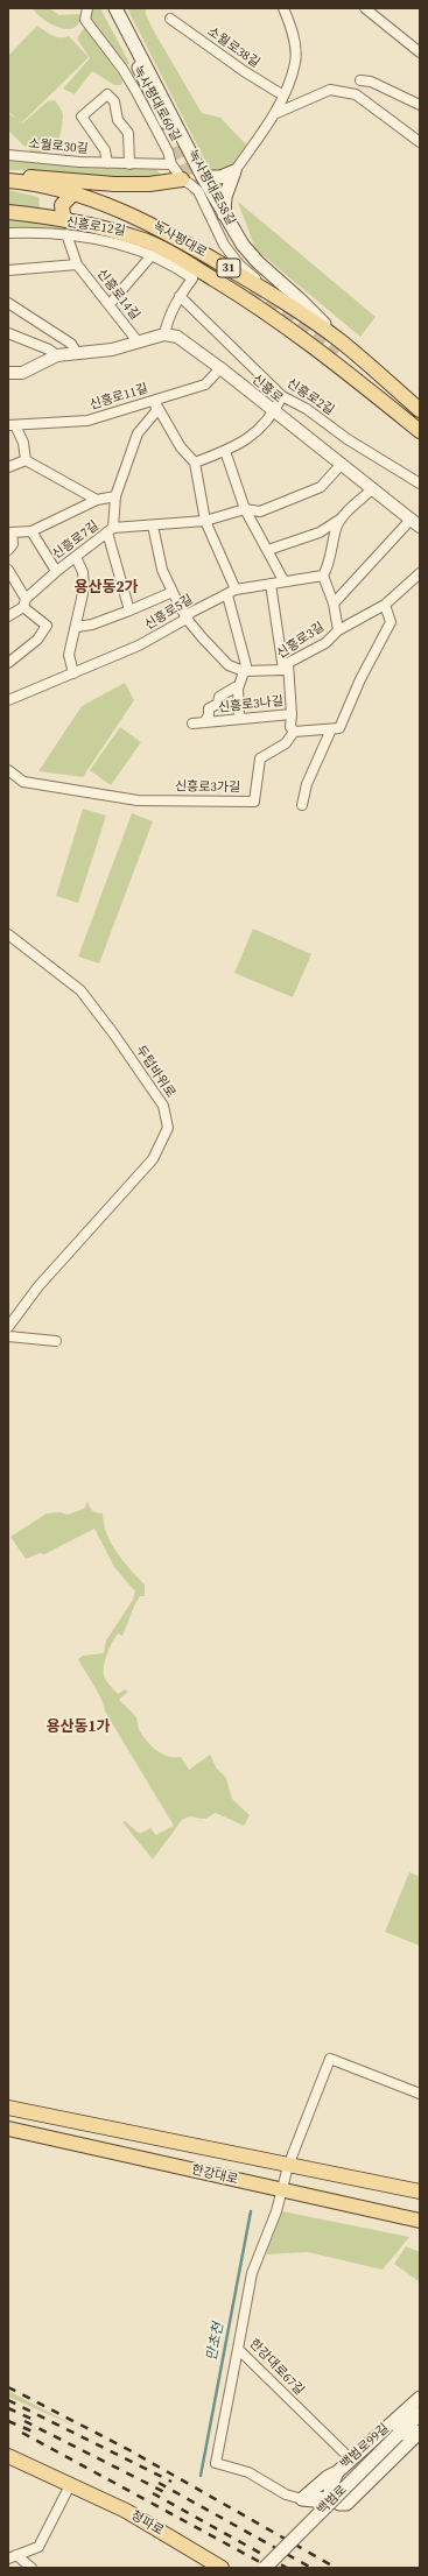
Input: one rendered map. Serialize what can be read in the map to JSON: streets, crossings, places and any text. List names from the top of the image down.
{
  "streets": {
    "main road": [
      "녹사평대로58길",
      "녹사평대로",
      "31",
      "한강대로",
      "백범로99길",
      "백범로",
      "청파로"
    ],
    "street": [
      "소월로38길",
      "녹사평대로60길",
      "소월로30길",
      "신흥로12길",
      "신흥로14길",
      "신흥로",
      "신흥로11길",
      "신흥로2길",
      "신흥로7길",
      "신흥로5길",
      "신흥로3길",
      "신흥로3나길",
      "신흥로3가길",
      "두텁바위로",
      "한강대로67길"
    ]
  },
  "crossings": [
    ["녹사평대로60길", "소월로30길"],
    ["녹사평대로60길", "녹사평대로"],
    ["녹사평대로58길", "녹사평대로"],
    ["신흥로12길", "신흥로14길"],
    ["신흥로12길", "신흥로"],
    ["신흥로12길", "신흥로2길"],
    ["신흥로", "신흥로11길"],
    ["신흥로", "신흥로7길"],
    ["신흥로5길", "신흥로3나길"],
    ["신흥로3길", "신흥로3나길"],
    ["한강대로", "한강대로67길"],
    ["한강대로67길", "백범로99길"]
  ],
  "districts": ["용산동2가", "용산동1가"],
  "water": ["만초천"]
}
